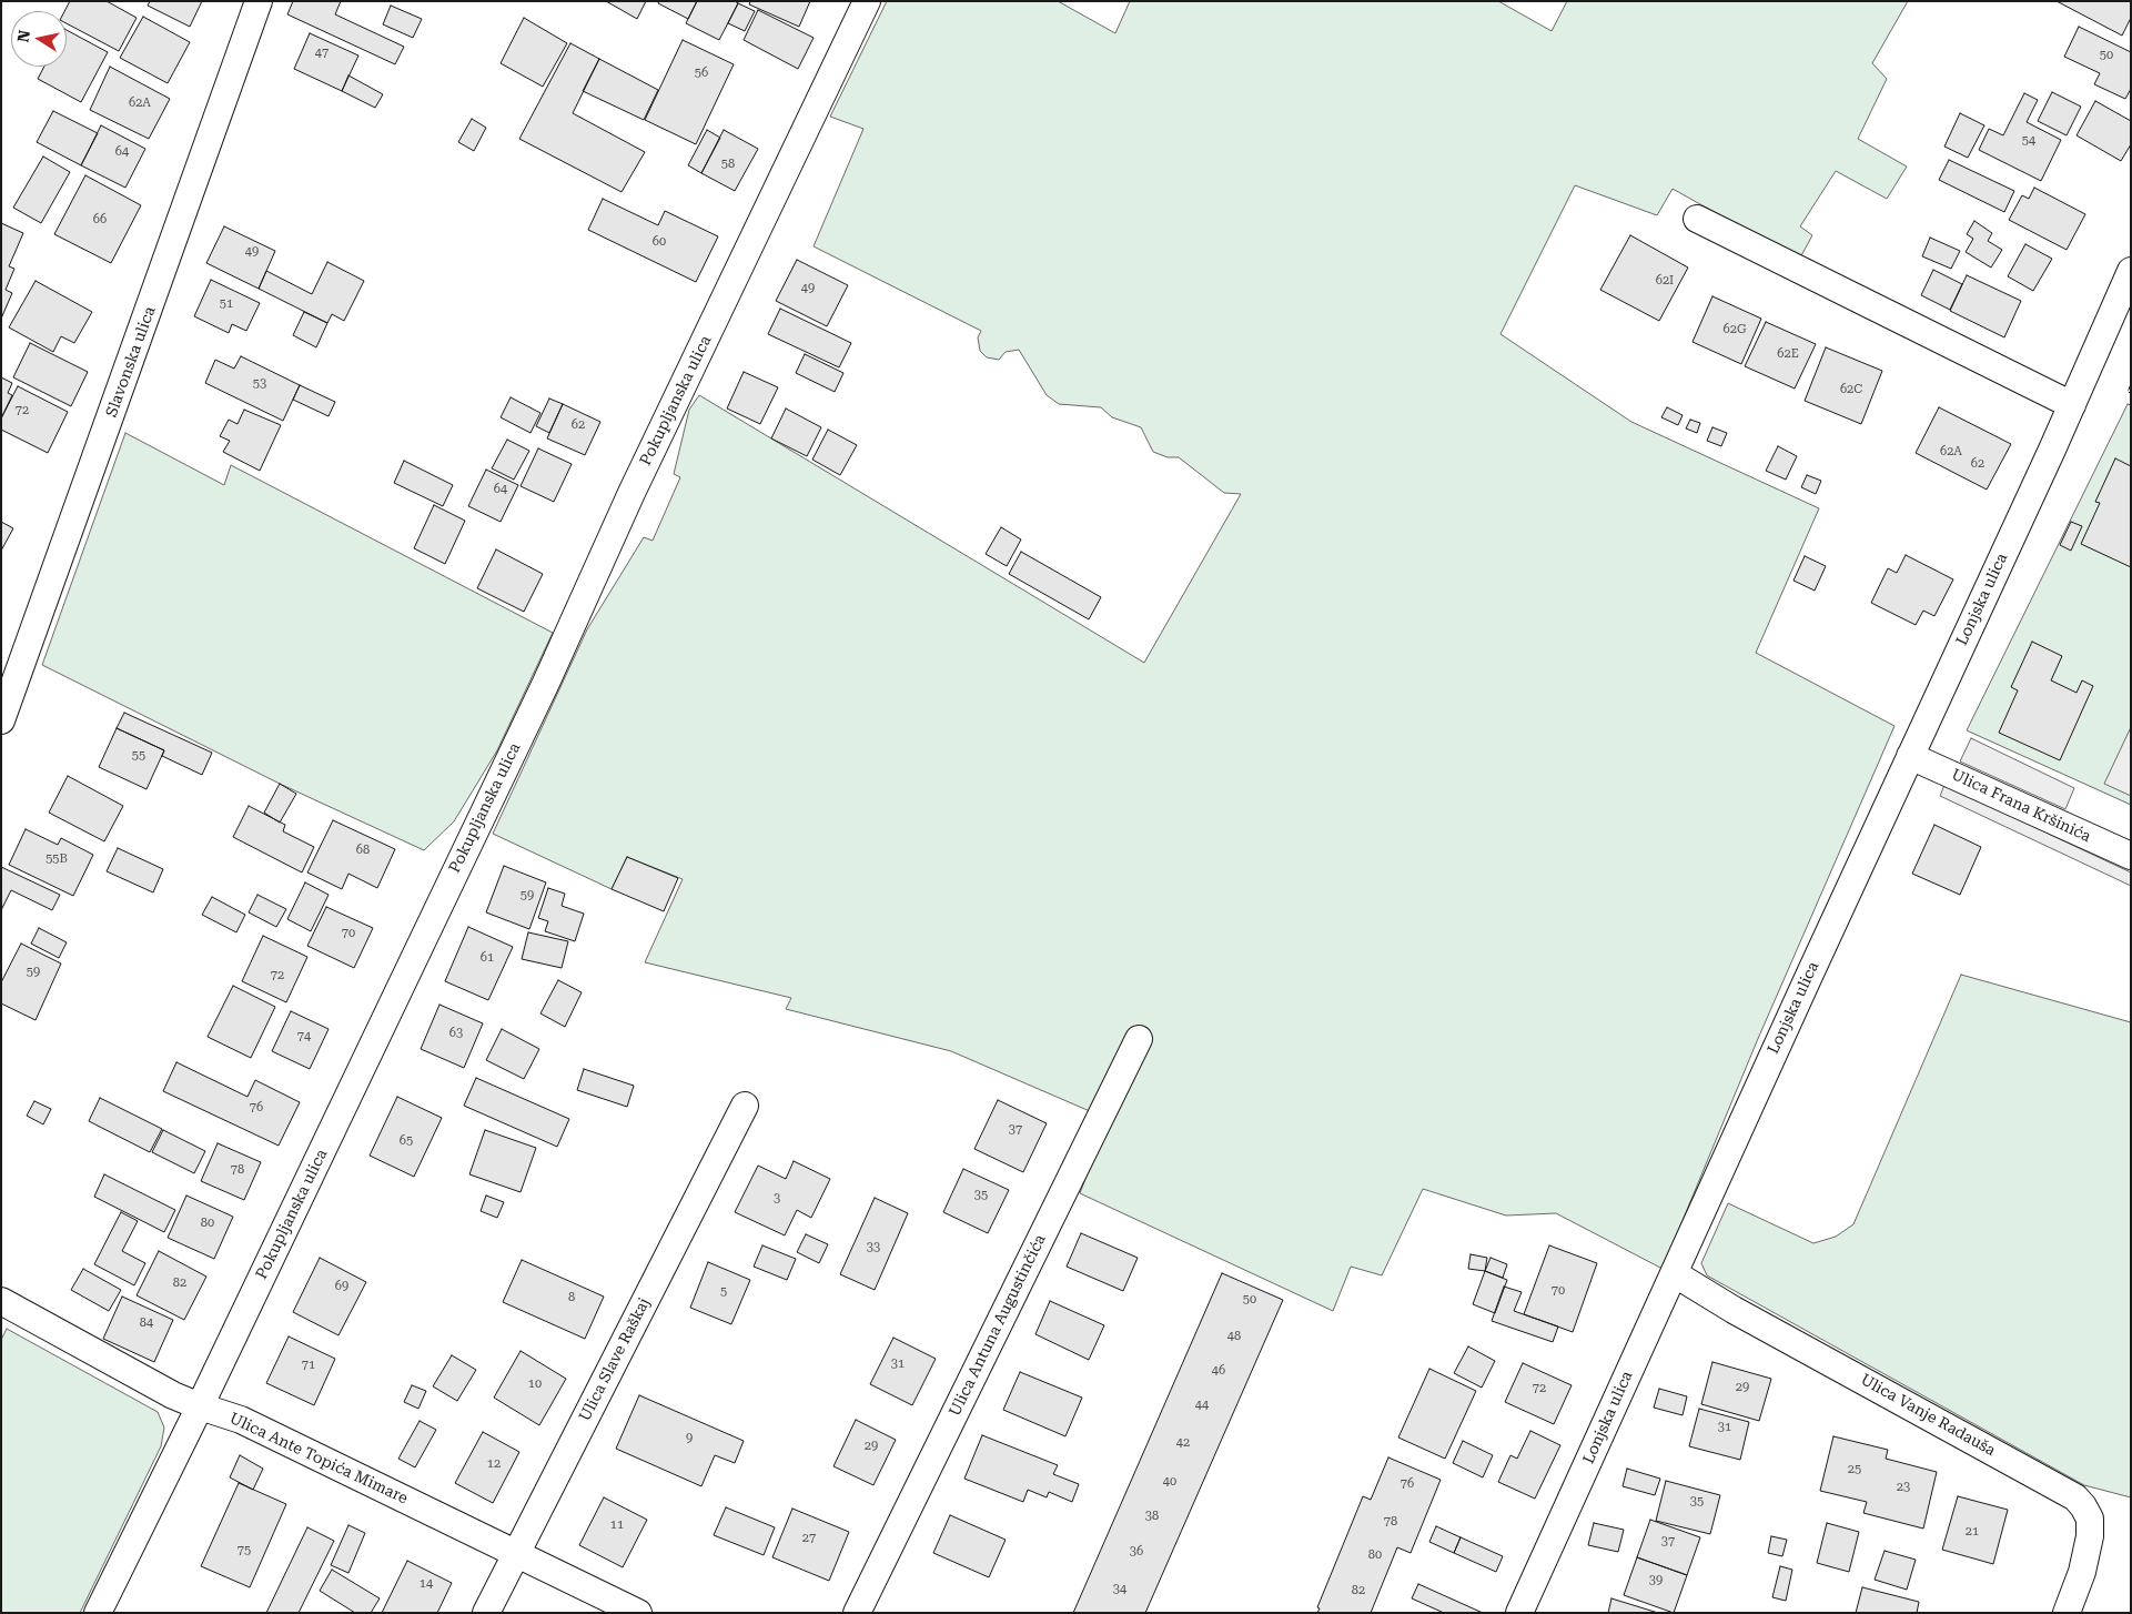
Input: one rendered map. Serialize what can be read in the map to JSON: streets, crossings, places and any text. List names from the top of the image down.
{
  "streets": {
    "street": [
      "Slavonska ulica",
      "Pokupljanska ulica",
      "Lonjska ulica",
      "Ulica Frana Kršinića",
      "Ulica Antuna Augustinčića",
      "Ulica Slave Raškaj",
      "Ulica Vanje Radauša",
      "Ulica Ante Topića Mimare"
    ]
  },
  "crossings": [
    ["Pokupljanska ulica", "Ulica Ante Topića Mimare"],
    ["Lonjska ulica", "Ulica Frana Kršinića"],
    ["Lonjska ulica", "Ulica Vanje Radauša"],
    ["Ulica Slave Raškaj", "Ulica Ante Topića Mimare"]
  ],
  "house_numbers": [
    "47",
    "50",
    "56",
    "62A",
    "54",
    "64",
    "58",
    "66",
    "60",
    "49",
    "62I",
    "49",
    "51",
    "62G",
    "62E",
    "53",
    "62C",
    "72",
    "62",
    "62A",
    "62",
    "64",
    "55",
    "68",
    "55B",
    "59",
    "70",
    "61",
    "59",
    "72",
    "63",
    "74",
    "76",
    "37",
    "65",
    "78",
    "35",
    "3",
    "80",
    "33",
    "82",
    "69",
    "70",
    "5",
    "8",
    "50",
    "84",
    "48",
    "31",
    "71",
    "46",
    "10",
    "29",
    "72",
    "44",
    "31",
    "9",
    "42",
    "29",
    "12",
    "25",
    "40",
    "76",
    "23",
    "35",
    "38",
    "78",
    "11",
    "21",
    "27",
    "37",
    "75",
    "36",
    "80",
    "39",
    "14",
    "34",
    "82"
  ],
  "north": "left"
}
